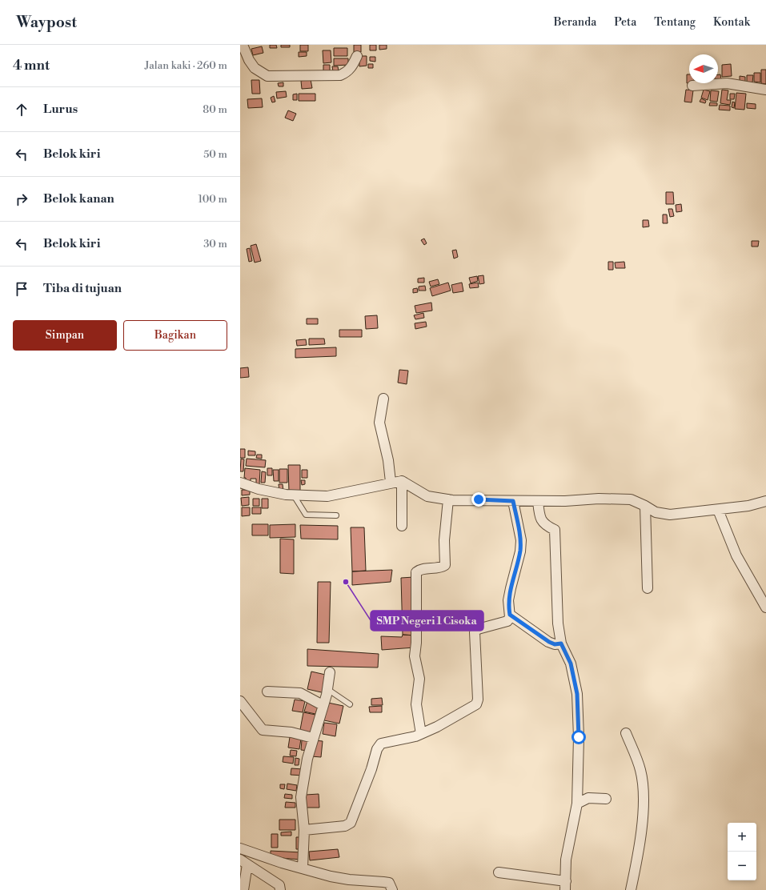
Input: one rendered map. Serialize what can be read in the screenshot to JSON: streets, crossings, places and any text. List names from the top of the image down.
{
  "places": ["SMP Negeri 1 Cisoka"],
  "north": "left",
  "page": {
    "header": "Waypost",
    "nav": [
      "Beranda",
      "Peta",
      "Tentang",
      "Kontak"
    ],
    "heading": ["4 mnt", "Jalan kaki · 260 m"],
    "list": [
      ["Lurus", "80 m"],
      ["Belok kiri", "50 m"],
      ["Belok kanan", "100 m"],
      ["Belok kiri", "30 m"],
      "Tiba di tujuan"
    ],
    "buttons": ["Simpan", "Bagikan"],
    "map_buttons": ["+", "−"]
  }
}
